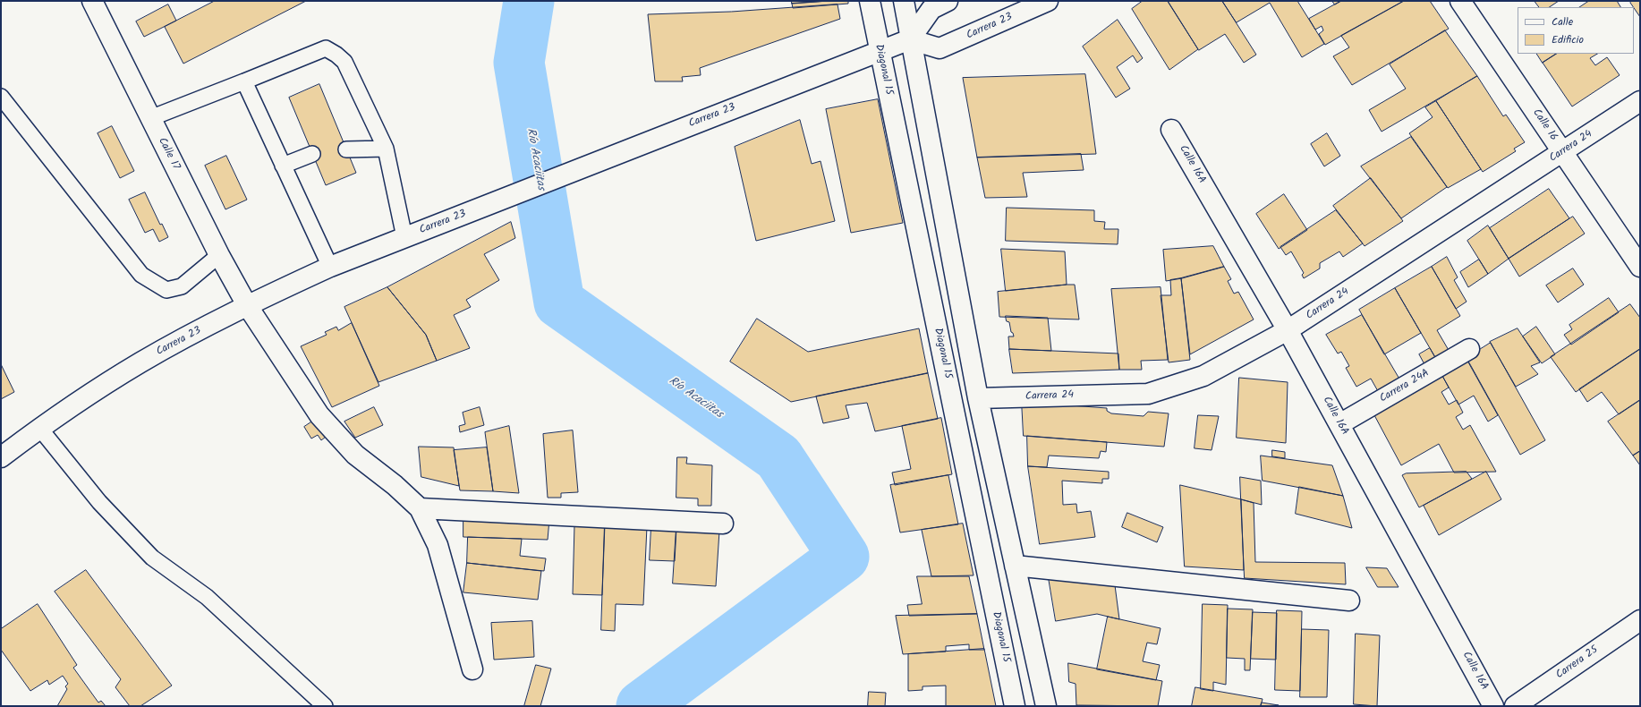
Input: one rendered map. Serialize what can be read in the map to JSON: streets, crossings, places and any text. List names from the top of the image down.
{
  "streets": {
    "street": [
      "Carrera 23",
      "Diagonal 15",
      "Calle 16",
      "Carrera 24",
      "Calle 17",
      "Calle 16A",
      "Carrera 24A",
      "Carrera 25"
    ]
  },
  "crossings": [
    ["Carrera 23", "Diagonal 15"],
    ["Carrera 23", "Calle 17"],
    ["Calle 16", "Carrera 24"],
    ["Carrera 24", "Calle 16A"],
    ["Calle 16A", "Carrera 24A"]
  ],
  "water": ["Río Acaciitas"],
  "legend": ["Calle", "Edificio"]
}
